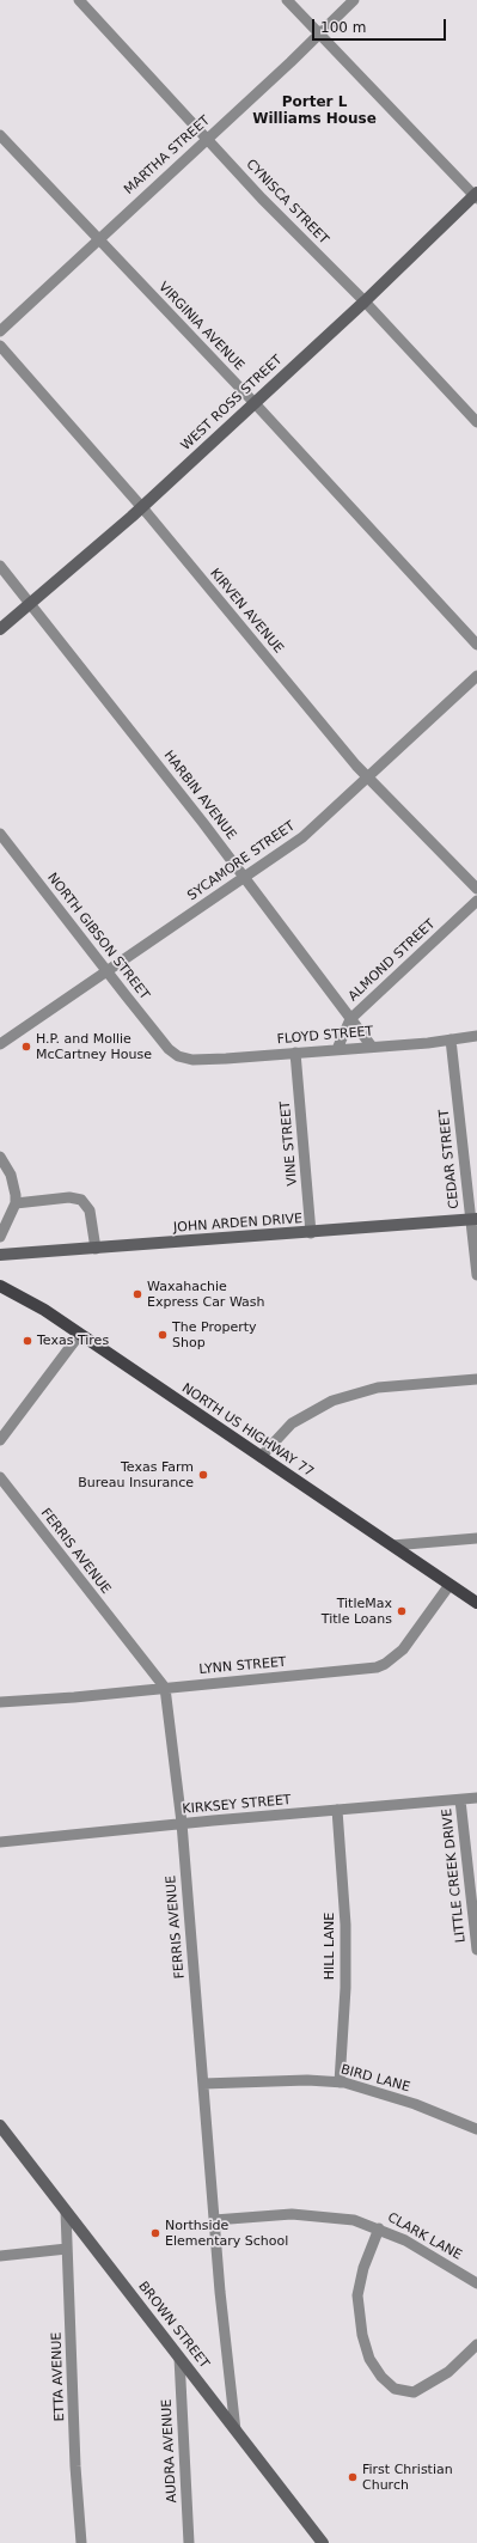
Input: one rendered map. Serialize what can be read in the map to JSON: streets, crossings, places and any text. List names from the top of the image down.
{
  "streets": {
    "main road": ["NORTH US HIGHWAY 77"],
    "street": [
      "MARTHA STREET",
      "CYNISCA STREET",
      "VIRGINIA AVENUE",
      "WEST ROSS STREET",
      "KIRVEN AVENUE",
      "HARBIN AVENUE",
      "SYCAMORE STREET",
      "NORTH GIBSON STREET",
      "ALMOND STREET",
      "FLOYD STREET",
      "VINE STREET",
      "CEDAR STREET",
      "JOHN ARDEN DRIVE",
      "FERRIS AVENUE",
      "LYNN STREET",
      "KIRKSEY STREET",
      "LITTLE CREEK DRIVE",
      "HILL LANE",
      "BIRD LANE",
      "CLARK LANE",
      "BROWN STREET",
      "ETTA AVENUE",
      "AUDRA AVENUE"
    ]
  },
  "crossings": [
    ["MARTHA STREET", "CYNISCA STREET"],
    ["MARTHA STREET", "VIRGINIA AVENUE"],
    ["CYNISCA STREET", "WEST ROSS STREET"],
    ["VIRGINIA AVENUE", "WEST ROSS STREET"],
    ["WEST ROSS STREET", "KIRVEN AVENUE"],
    ["WEST ROSS STREET", "HARBIN AVENUE"],
    ["KIRVEN AVENUE", "SYCAMORE STREET"],
    ["HARBIN AVENUE", "SYCAMORE STREET"],
    ["HARBIN AVENUE", "ALMOND STREET"],
    ["HARBIN AVENUE", "FLOYD STREET"],
    ["SYCAMORE STREET", "NORTH GIBSON STREET"],
    ["NORTH GIBSON STREET", "FLOYD STREET"],
    ["ALMOND STREET", "FLOYD STREET"],
    ["FLOYD STREET", "VINE STREET"],
    ["FLOYD STREET", "CEDAR STREET"],
    ["VINE STREET", "JOHN ARDEN DRIVE"],
    ["CEDAR STREET", "JOHN ARDEN DRIVE"],
    ["NORTH US HIGHWAY 77", "LYNN STREET"],
    ["FERRIS AVENUE", "LYNN STREET"],
    ["FERRIS AVENUE", "KIRKSEY STREET"],
    ["FERRIS AVENUE", "BIRD LANE"],
    ["FERRIS AVENUE", "CLARK LANE"],
    ["FERRIS AVENUE", "BROWN STREET"],
    ["KIRKSEY STREET", "LITTLE CREEK DRIVE"],
    ["KIRKSEY STREET", "HILL LANE"],
    ["HILL LANE", "BIRD LANE"],
    ["BROWN STREET", "ETTA AVENUE"],
    ["BROWN STREET", "AUDRA AVENUE"]
  ],
  "districts": ["Porter L Williams House"],
  "places": [
    "H.P. and Mollie McCartney House",
    "Waxahachie Express Car Wash",
    "The Property Shop",
    "Texas Tires",
    "Texas Farm Bureau Insurance",
    "TitleMax Title Loans",
    "Northside Elementary School",
    "First Christian Church"
  ],
  "scale_bar": "100 m"
}
